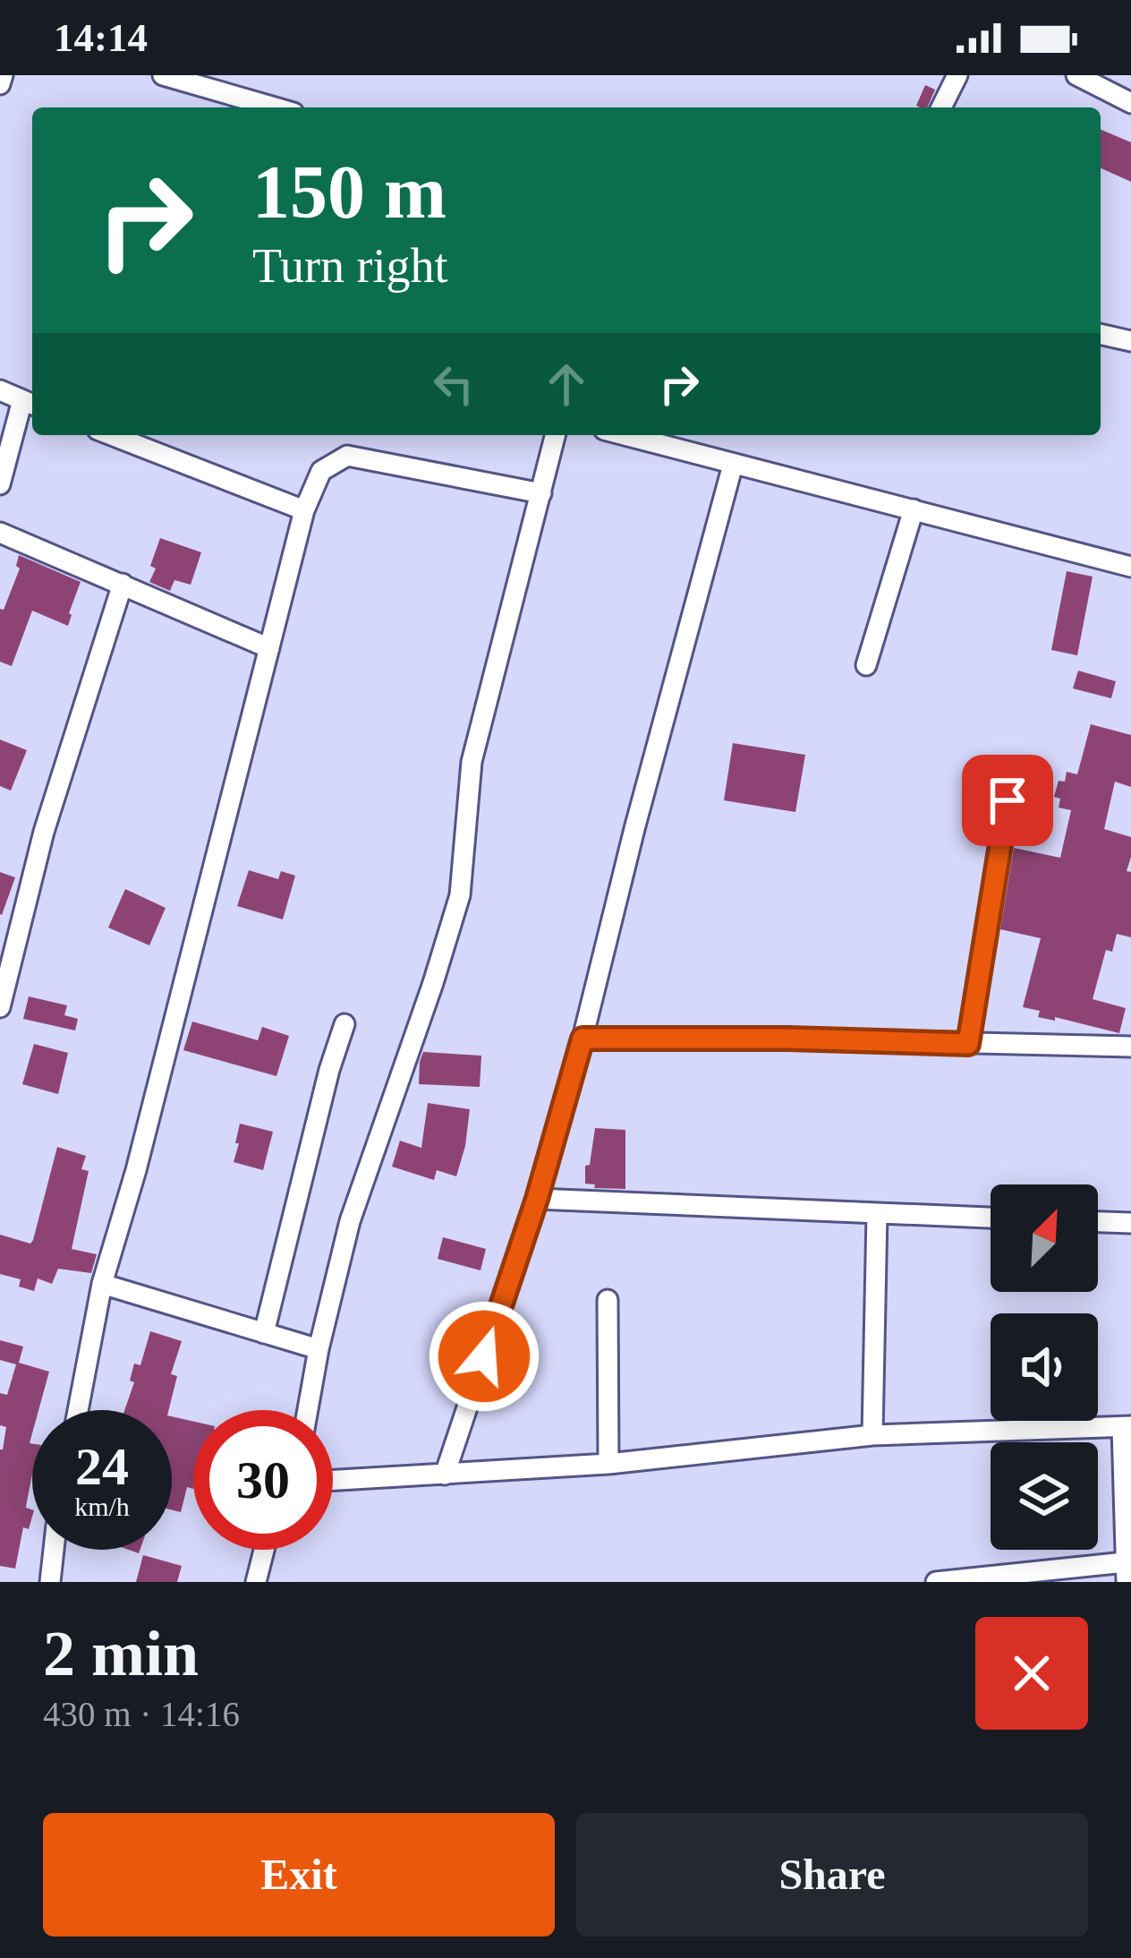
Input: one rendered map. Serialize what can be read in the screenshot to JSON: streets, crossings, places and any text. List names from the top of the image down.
{
  "north": "top right",
  "page": {
    "status": "14:14",
    "turn": ["150 m", "Turn right"],
    "speed": "24 km/h",
    "limit": "30",
    "heading": ["2 min", "430 m · 14:16"],
    "buttons": ["Exit", "Share"]
  }
}
